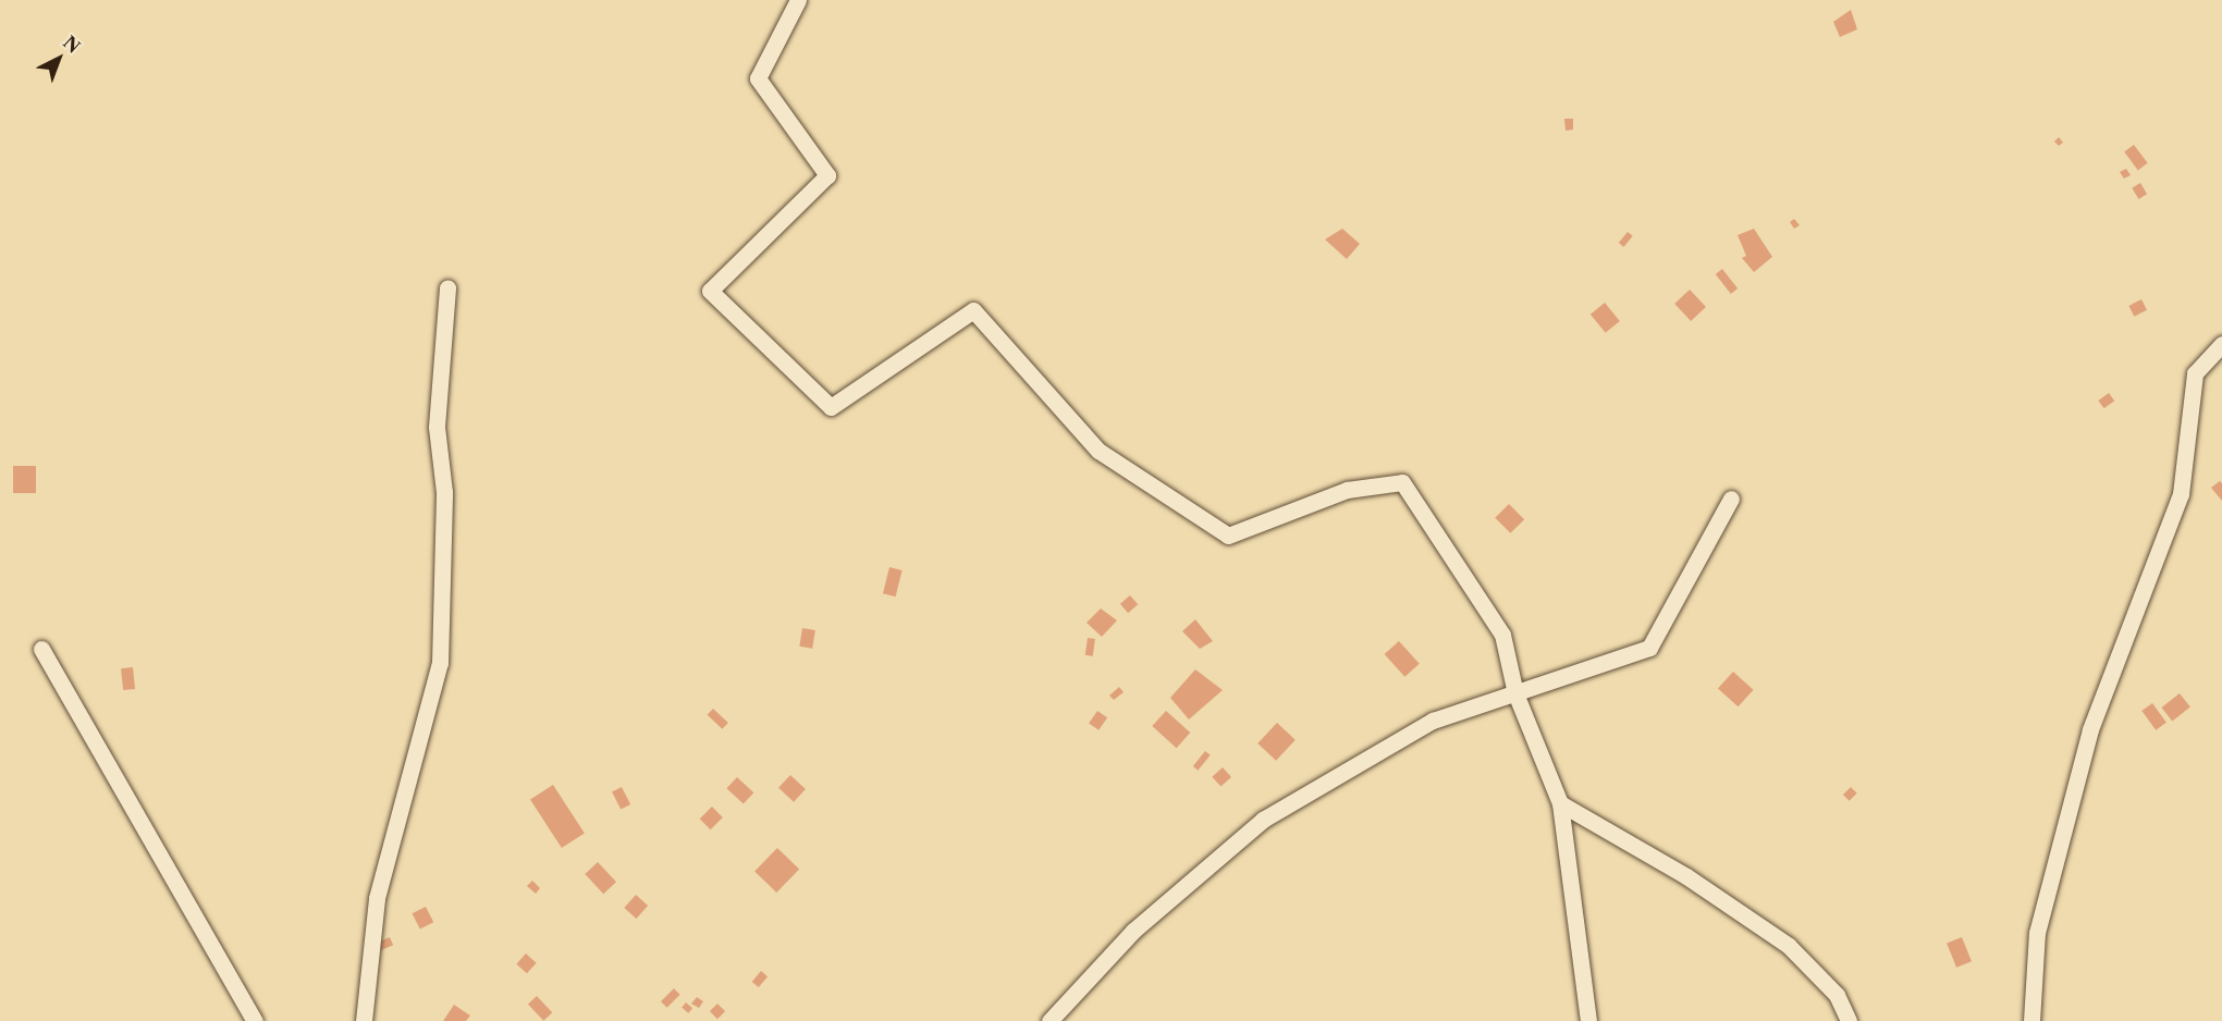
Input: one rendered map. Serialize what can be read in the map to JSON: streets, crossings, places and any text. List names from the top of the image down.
{
  "north": "top right"
}
